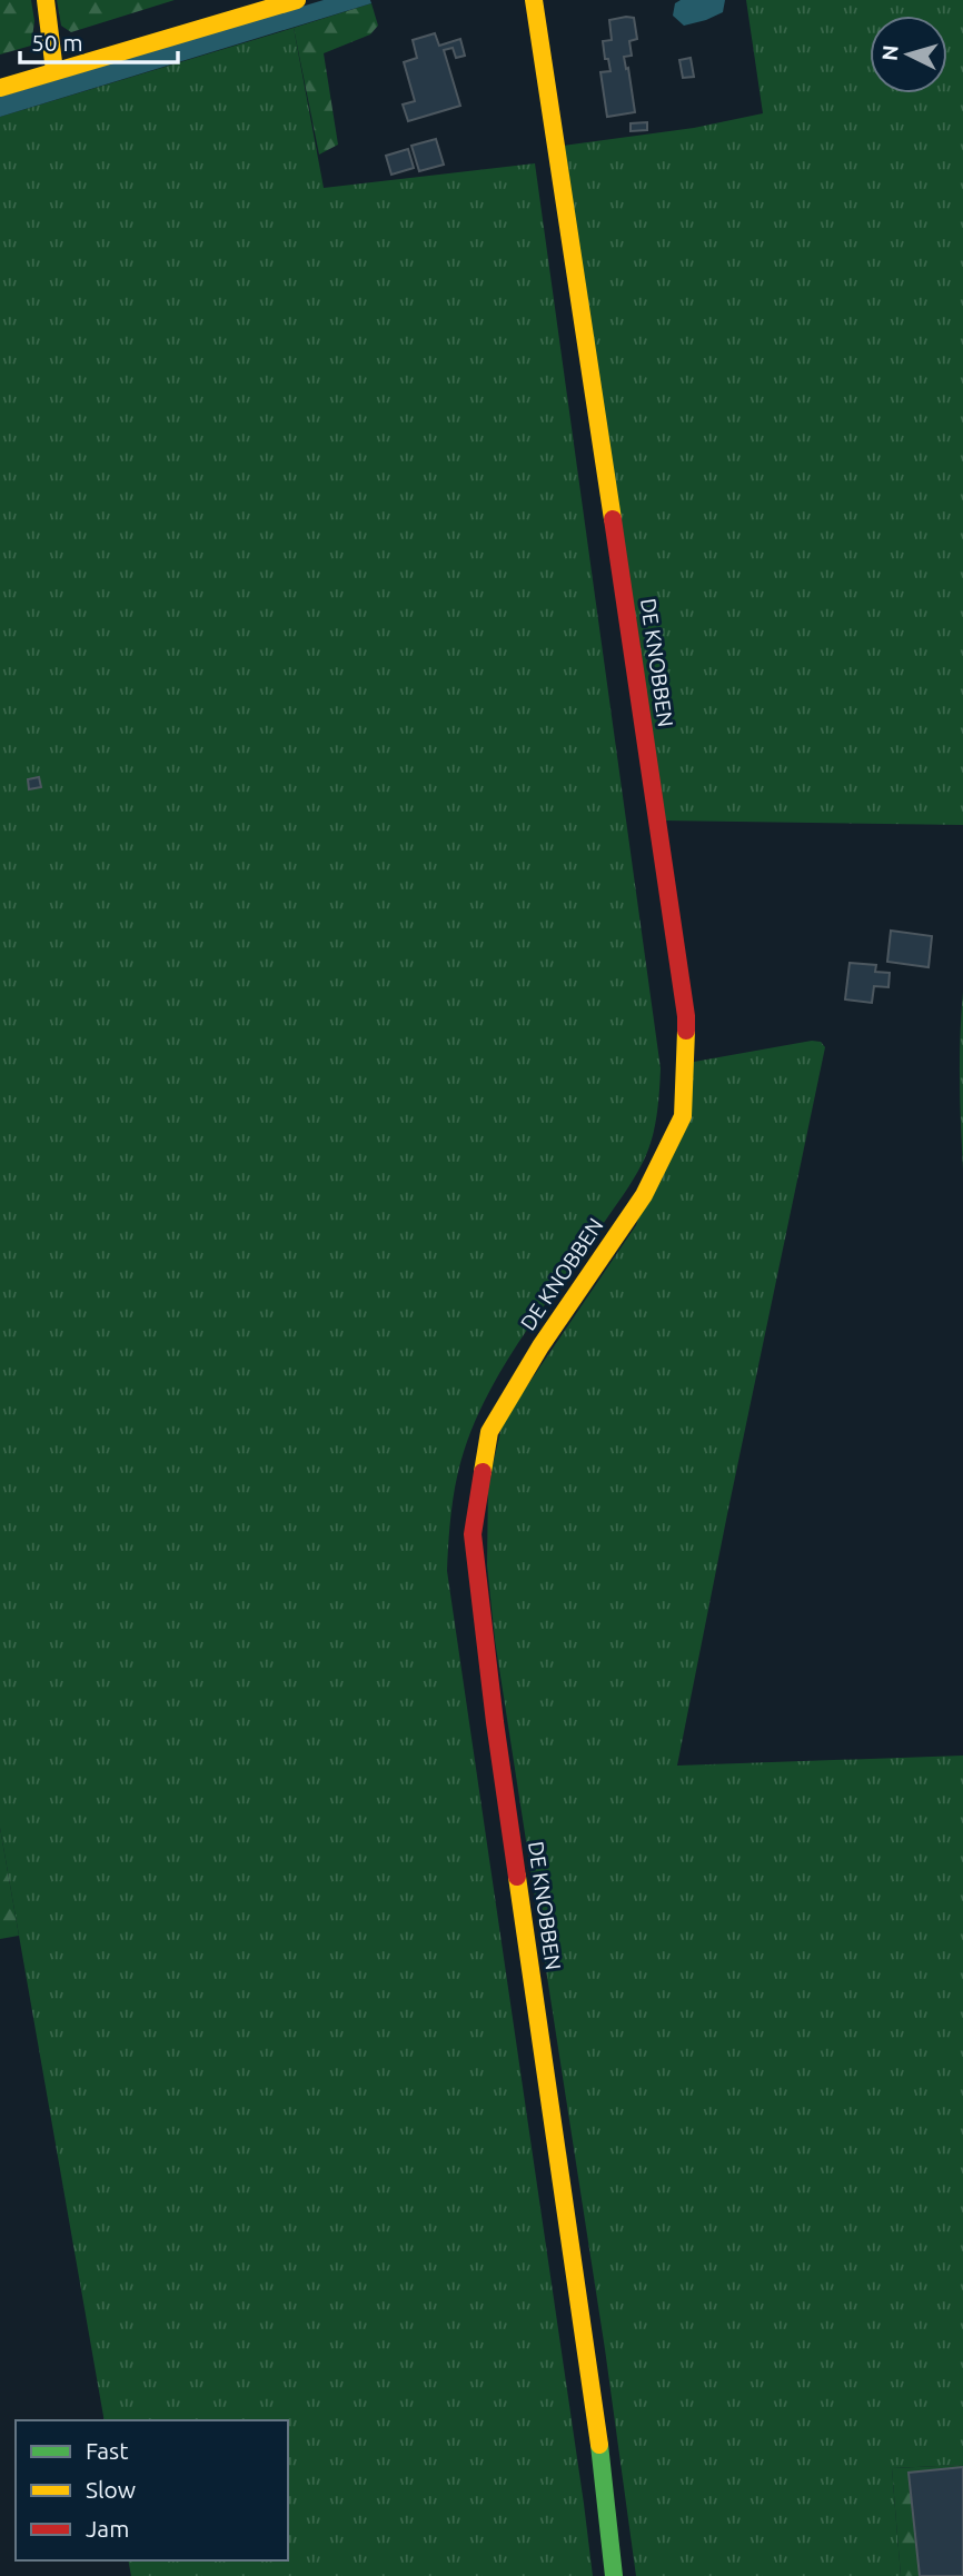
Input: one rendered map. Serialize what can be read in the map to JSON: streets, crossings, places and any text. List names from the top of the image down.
{
  "streets": {
    "street": ["DE KNOBBEN"]
  },
  "legend": ["Fast", "Slow", "Jam"],
  "scale_bar": "50 m",
  "north": "left"
}
